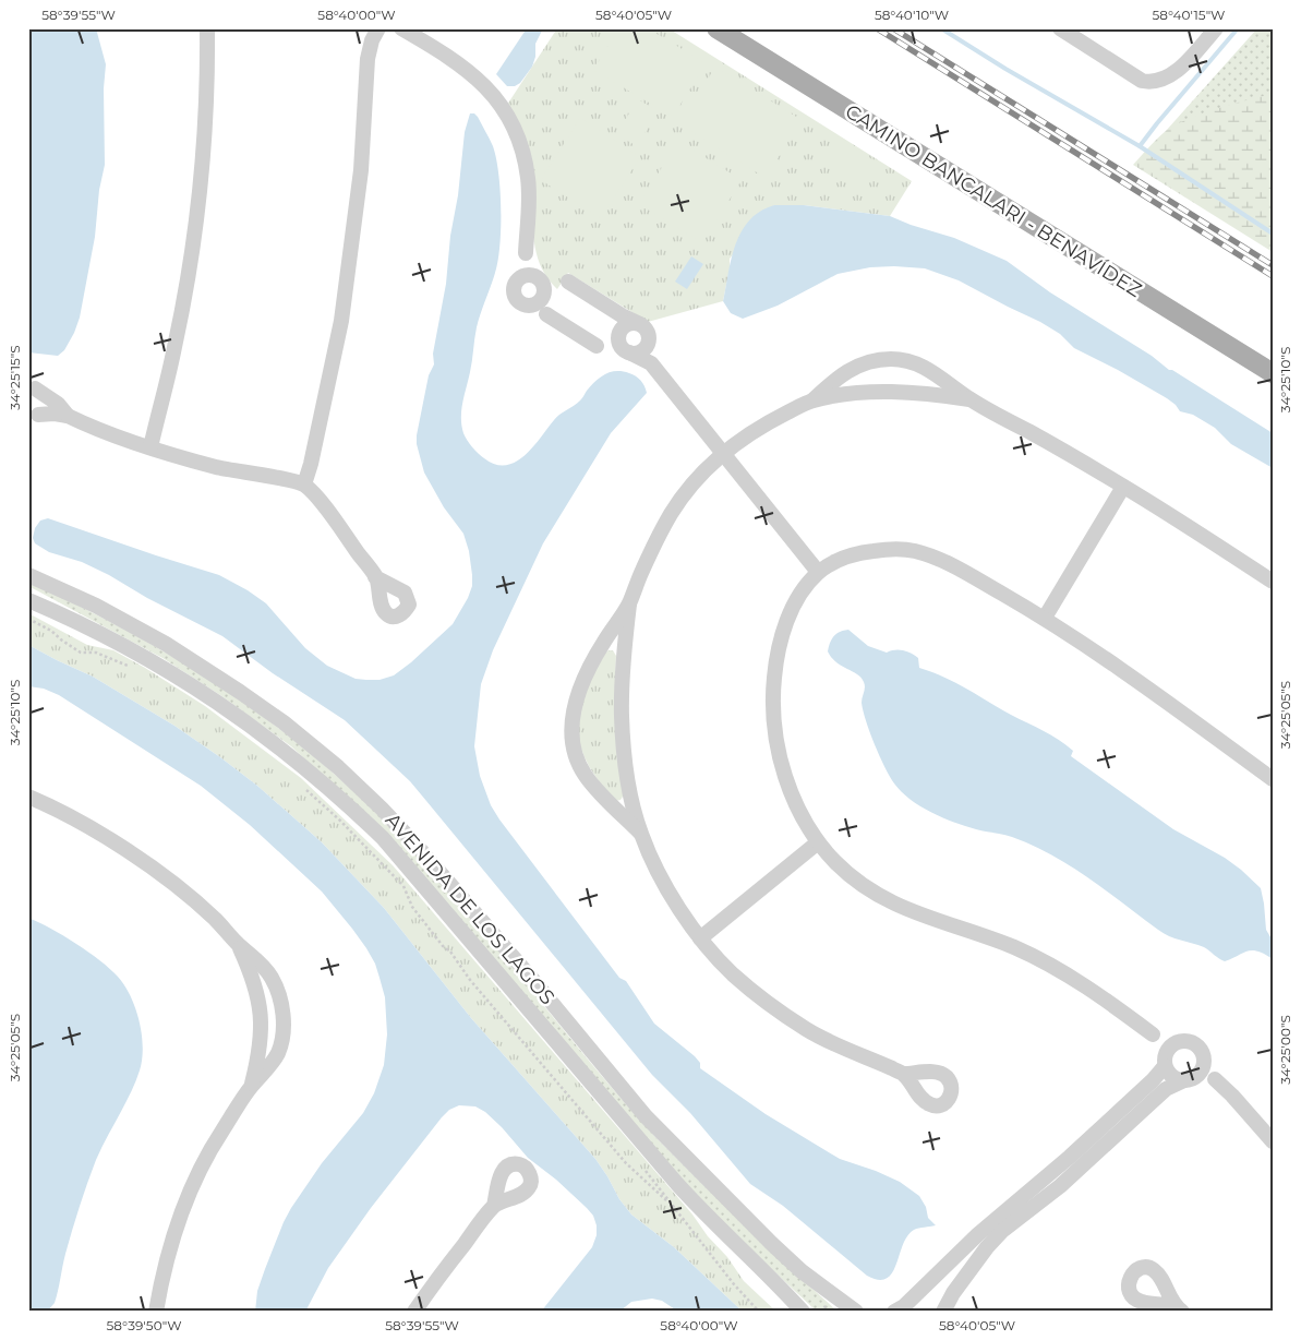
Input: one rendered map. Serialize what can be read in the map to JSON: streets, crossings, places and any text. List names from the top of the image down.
{
  "streets": {
    "main road": ["CAMINO BANCALARI - BENAVÍDEZ"],
    "street": ["AVENIDA DE LOS LAGOS"]
  },
  "coordinates": [
    "58°39'55\"W",
    "58°40'00\"W",
    "58°40'05\"W",
    "58°40'10\"W",
    "58°40'15\"W",
    "34°25'15\"S",
    "34°25'10\"S",
    "34°25'05\"S",
    "34°25'00\"S",
    "58°39'50\"W"
  ]
}
